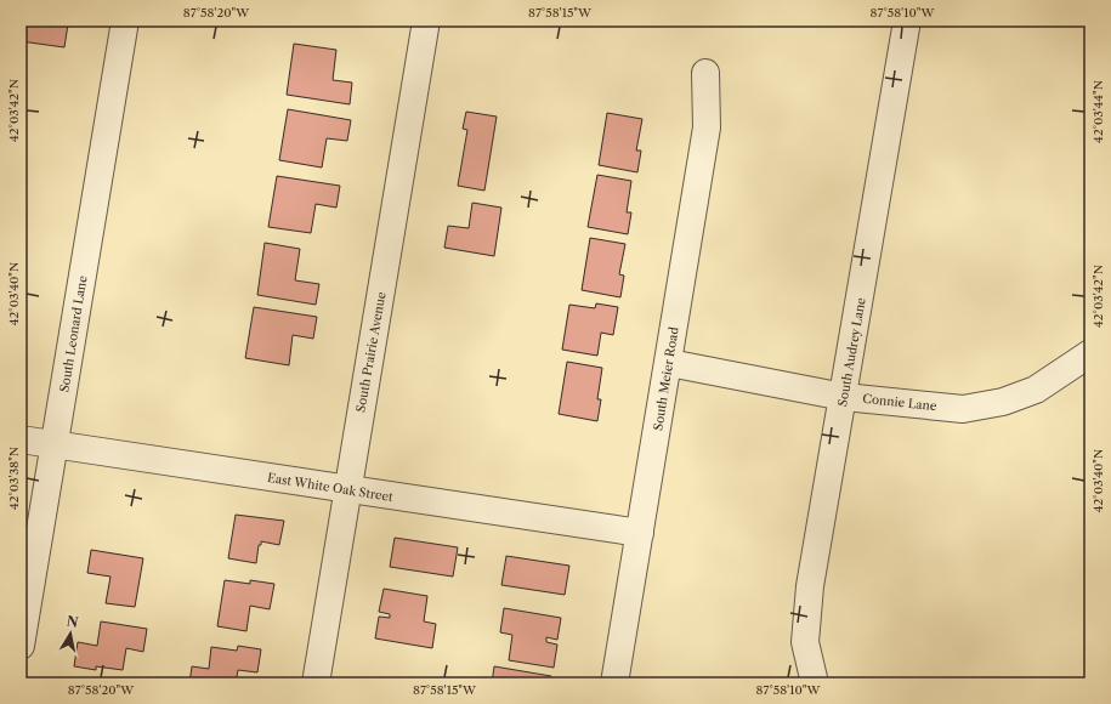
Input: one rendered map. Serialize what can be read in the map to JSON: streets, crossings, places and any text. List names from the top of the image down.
{
  "streets": {
    "street": [
      "South Leonard Lane",
      "South Prairie Avenue",
      "South Audrey Lane",
      "South Meier Road",
      "Connie Lane",
      "East White Oak Street"
    ]
  },
  "crossings": [
    ["South Leonard Lane", "East White Oak Street"],
    ["South Prairie Avenue", "East White Oak Street"],
    ["South Audrey Lane", "Connie Lane"],
    ["South Meier Road", "Connie Lane"],
    ["South Meier Road", "East White Oak Street"]
  ],
  "north": "top",
  "coordinates": [
    "87°58'20\"W",
    "87°58'15\"W",
    "87°58'10\"W",
    "42°03'42\"N",
    "42°03'44\"N",
    "42°03'40\"N",
    "42°03'38\"N"
  ]
}
